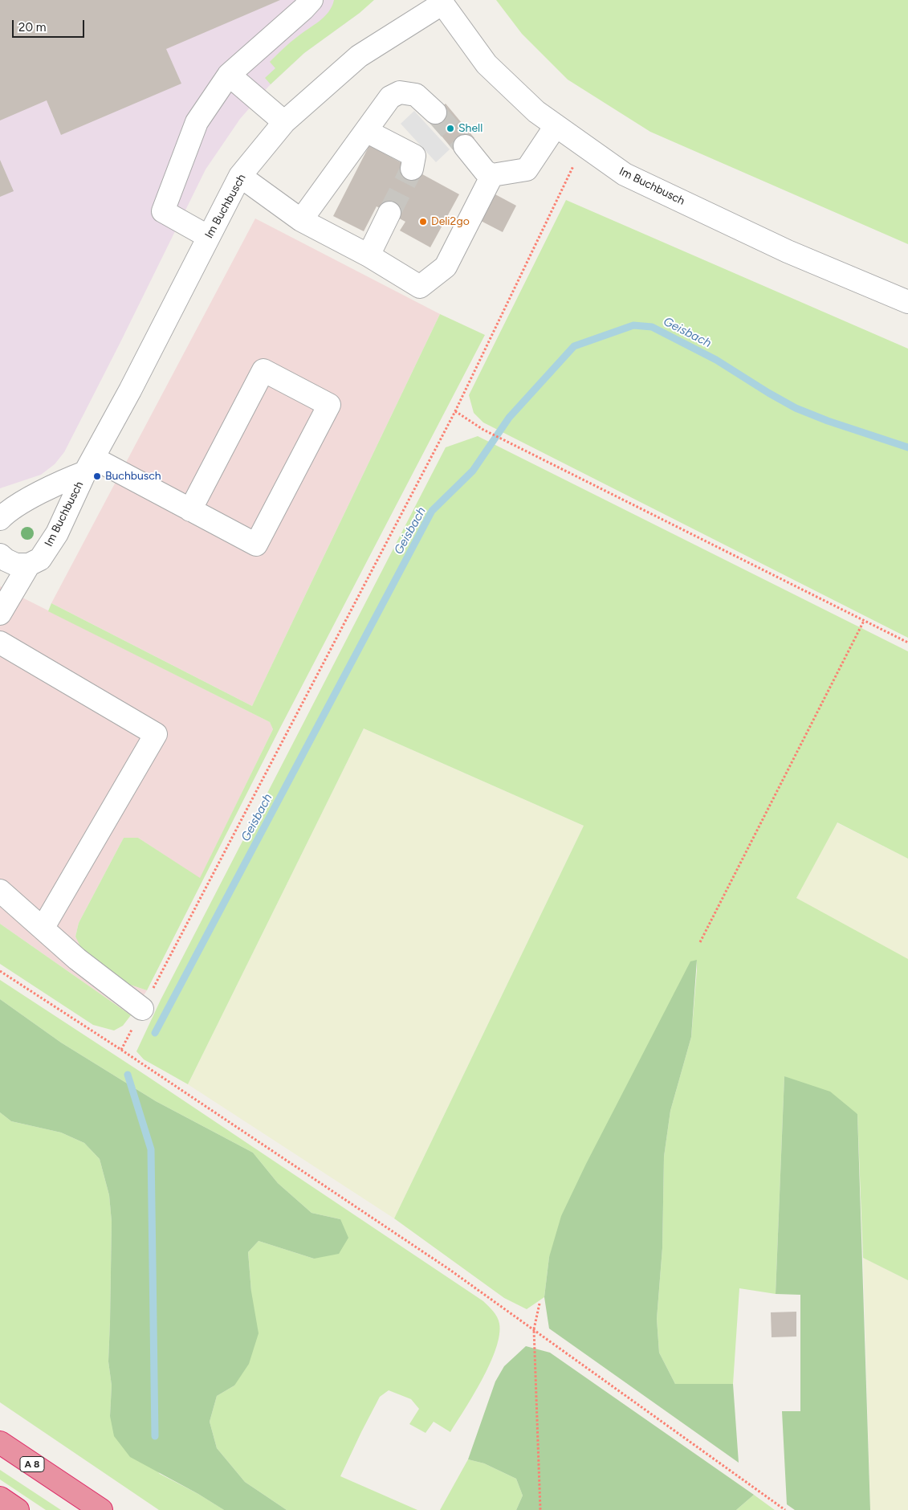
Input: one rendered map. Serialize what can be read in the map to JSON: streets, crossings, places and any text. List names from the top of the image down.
{
  "streets": {
    "highway": ["A 8"],
    "street": ["Im Buchbusch"]
  },
  "water": ["Geisbach"],
  "places": ["Shell", "Deli2go", "Buchbusch"],
  "scale_bar": "20 m"
}
